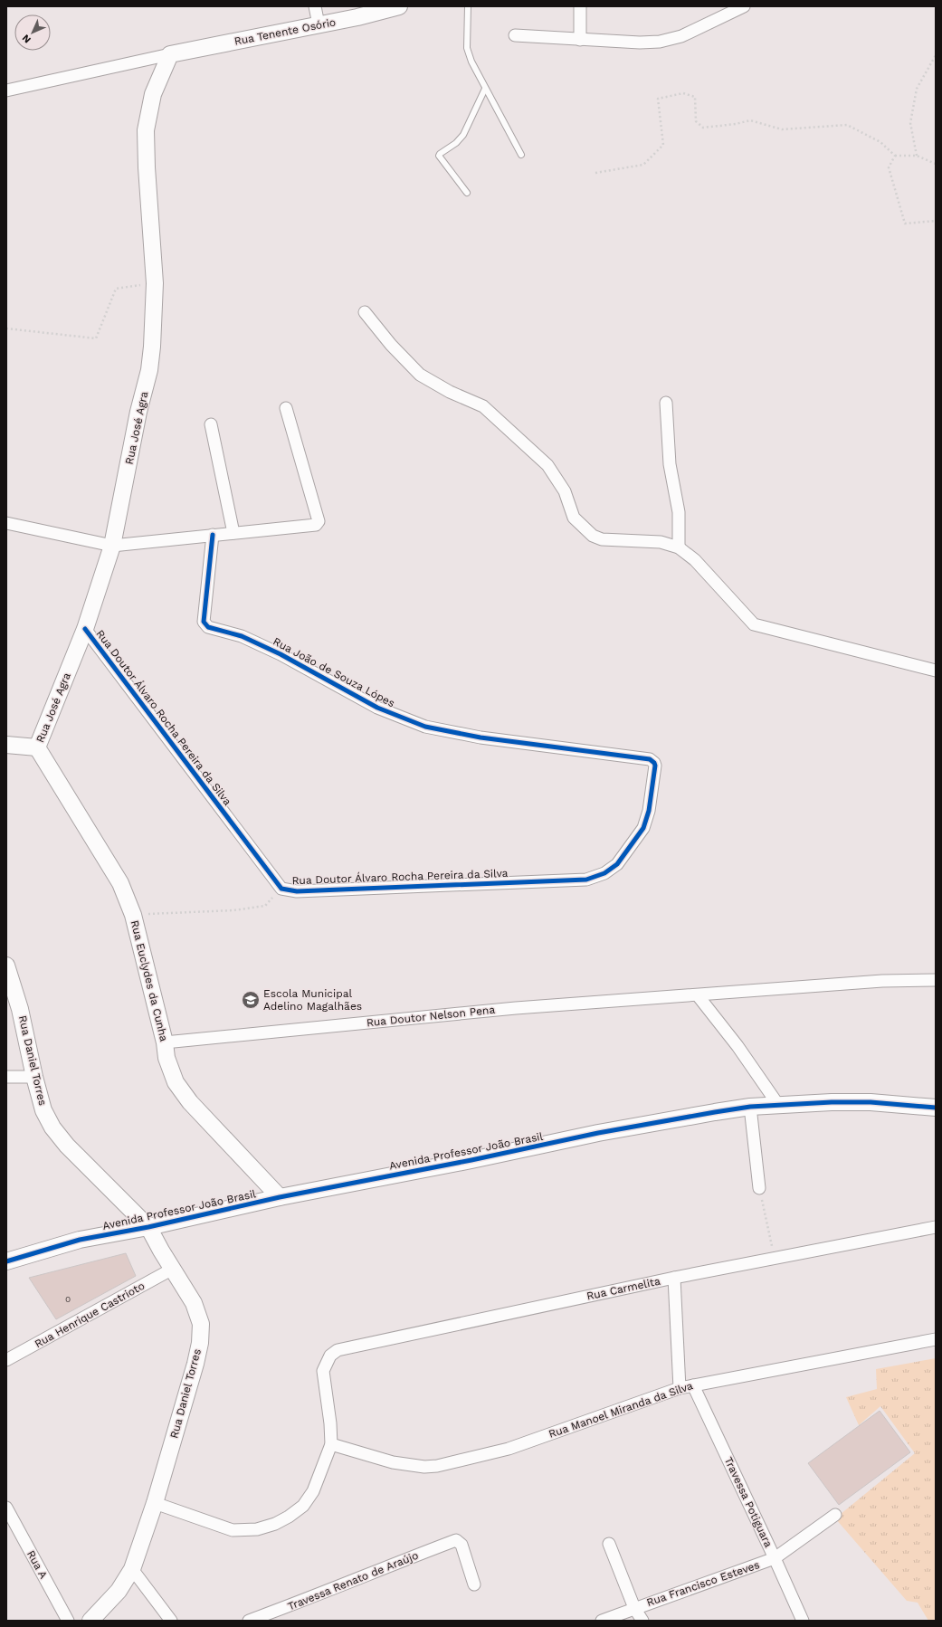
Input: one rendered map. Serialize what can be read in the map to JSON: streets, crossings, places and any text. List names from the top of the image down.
{
  "streets": {
    "street": [
      "Rua Tenente Osório",
      "Rua José Agra",
      "Rua João de Souza Lópes",
      "Rua Doutor Álvaro Rocha Pereira da Silva",
      "Rua Euclydes da Cunha",
      "Rua Doutor Nelson Pena",
      "Rua Daniel Torres",
      "Avenida Professor João Brasil",
      "Rua Carmelita",
      "Rua Henrique Castrioto",
      "Rua Manoel Miranda da Silva",
      "Travessa Potiguara",
      "Rua A",
      "Travessa Renato de Araújo",
      "Rua Francisco Esteves"
    ]
  },
  "crossings": [
    ["Rua Tenente Osório", "Rua José Agra"],
    ["Rua José Agra", "Rua Doutor Álvaro Rocha Pereira da Silva"],
    ["Rua José Agra", "Rua Euclydes da Cunha"],
    ["Rua João de Souza Lópes", "Rua Doutor Álvaro Rocha Pereira da Silva"],
    ["Rua Euclydes da Cunha", "Rua Doutor Nelson Pena"],
    ["Rua Euclydes da Cunha", "Avenida Professor João Brasil"],
    ["Rua Daniel Torres", "Avenida Professor João Brasil"],
    ["Rua Daniel Torres", "Rua Henrique Castrioto"],
    ["Rua Carmelita", "Rua Manoel Miranda da Silva"],
    ["Rua Manoel Miranda da Silva", "Travessa Potiguara"],
    ["Travessa Potiguara", "Rua Francisco Esteves"]
  ],
  "places": {
    "school or university": ["Escola Municipal Adelino Magalhães"]
  },
  "house_numbers": ["0"],
  "north": "bottom left"
}
